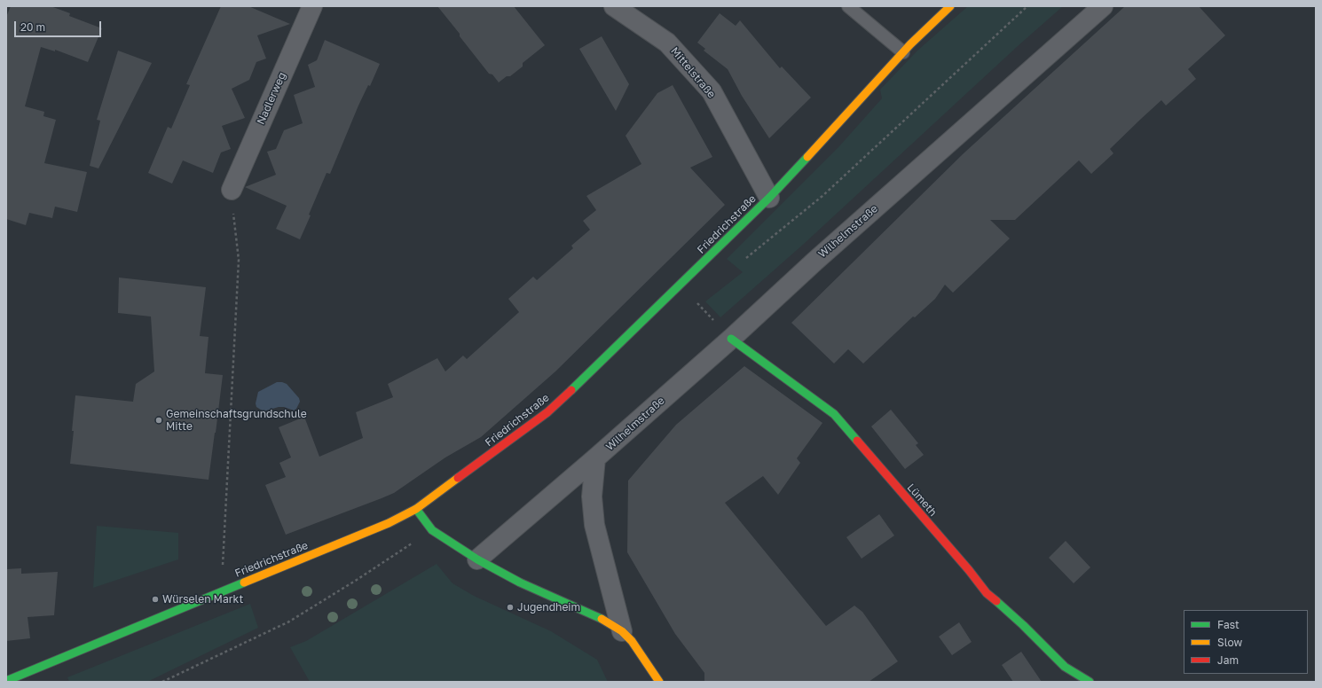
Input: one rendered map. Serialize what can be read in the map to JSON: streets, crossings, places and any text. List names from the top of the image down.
{
  "streets": {
    "street": [
      "Mittelstraße",
      "Nadlerweg",
      "Friedrichstraße",
      "Wilhelmstraße",
      "Lümeth"
    ]
  },
  "crossings": [
    ["Mittelstraße", "Friedrichstraße"],
    ["Friedrichstraße", "Wilhelmstraße"],
    ["Wilhelmstraße", "Lümeth"]
  ],
  "places": ["Gemeinschaftsgrundschule Mitte", "Würselen Markt", "Jugendheim"],
  "legend": ["Fast", "Slow", "Jam"],
  "scale_bar": "20 m"
}
